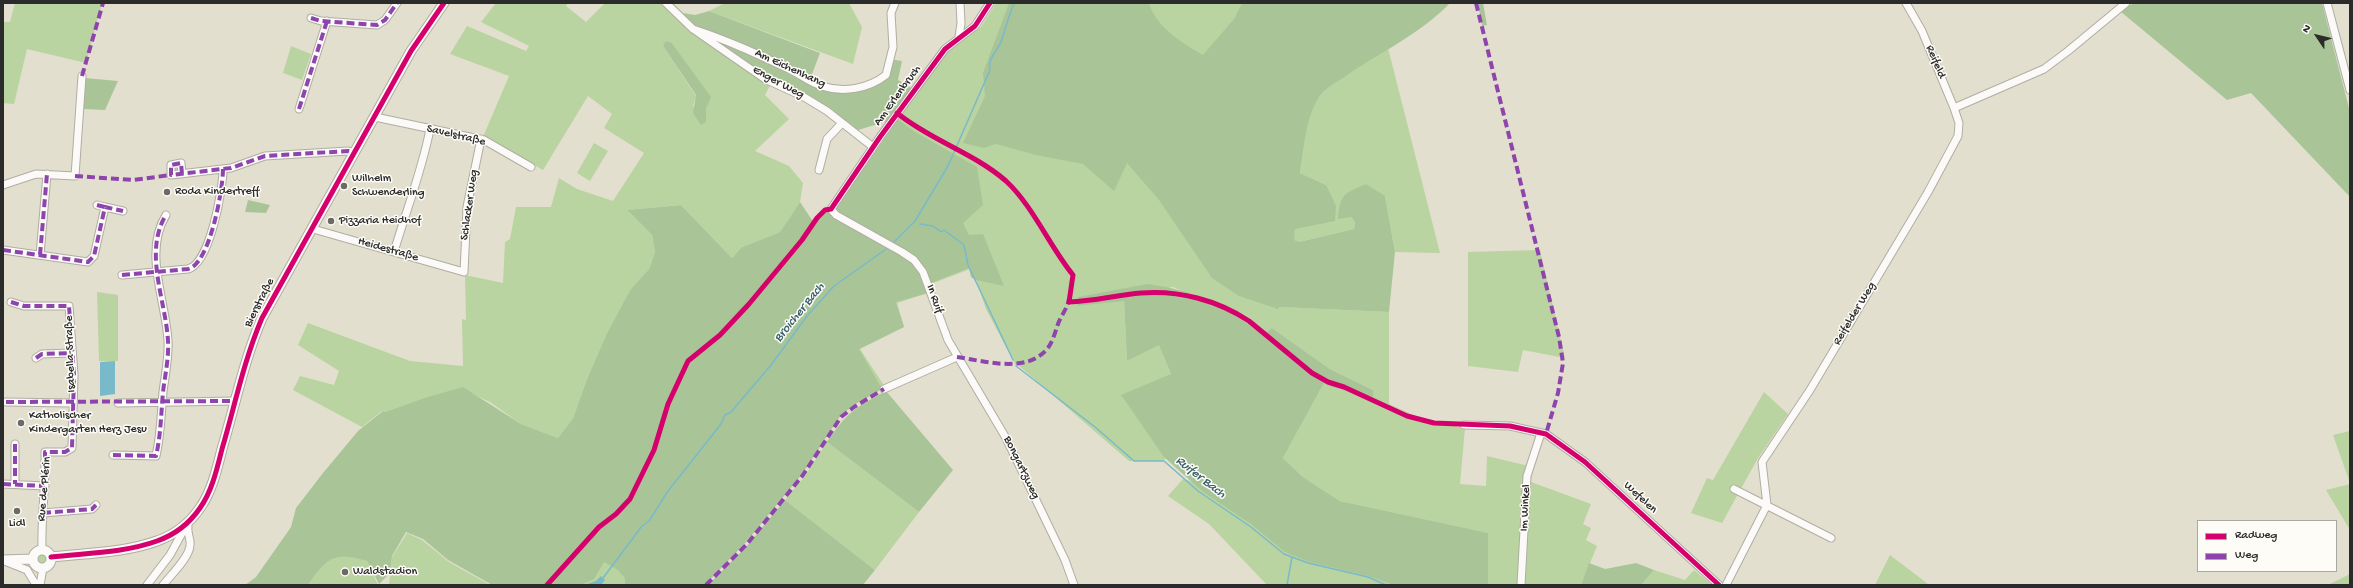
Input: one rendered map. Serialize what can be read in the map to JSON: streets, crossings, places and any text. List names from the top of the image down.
{
  "streets": {
    "main road": ["Bierstraße"],
    "street": [
      "Reifeld",
      "Am Eichenhang",
      "Enger Weg",
      "Am Erlenbruch",
      "Savelstraße",
      "Schlacker Weg",
      "Heidestraße",
      "In Ruif",
      "Reifelder Weg",
      "Isabella-Straße",
      "Bongartzweg",
      "Rue de Plérin",
      "Wefelen",
      "Im Winkel"
    ]
  },
  "crossings": [
    ["Reifeld", "Reifelder Weg"],
    ["Am Eichenhang", "Enger Weg"],
    ["Enger Weg", "Am Erlenbruch"],
    ["Am Erlenbruch", "In Ruif"],
    ["Savelstraße", "Schlacker Weg"],
    ["Savelstraße", "Bierstraße"],
    ["Schlacker Weg", "Heidestraße"],
    ["Heidestraße", "Bierstraße"],
    ["In Ruif", "Bongartzweg"],
    ["Bierstraße", "Rue de Plérin"],
    ["Isabella-Straße", "Rue de Plérin"],
    ["Wefelen", "Im Winkel"]
  ],
  "water": ["Broicher Bach", "Ruifer Bach"],
  "places": [
    "Wilhelm Schwenderling",
    "Roda Kindertreff",
    "Pizzaria Heidhof",
    "Katholischer Kindergarten Herz Jesu",
    "Lidl",
    "Waldstadion"
  ],
  "legend": ["Radweg", "Weg"],
  "north": "top left"
}
